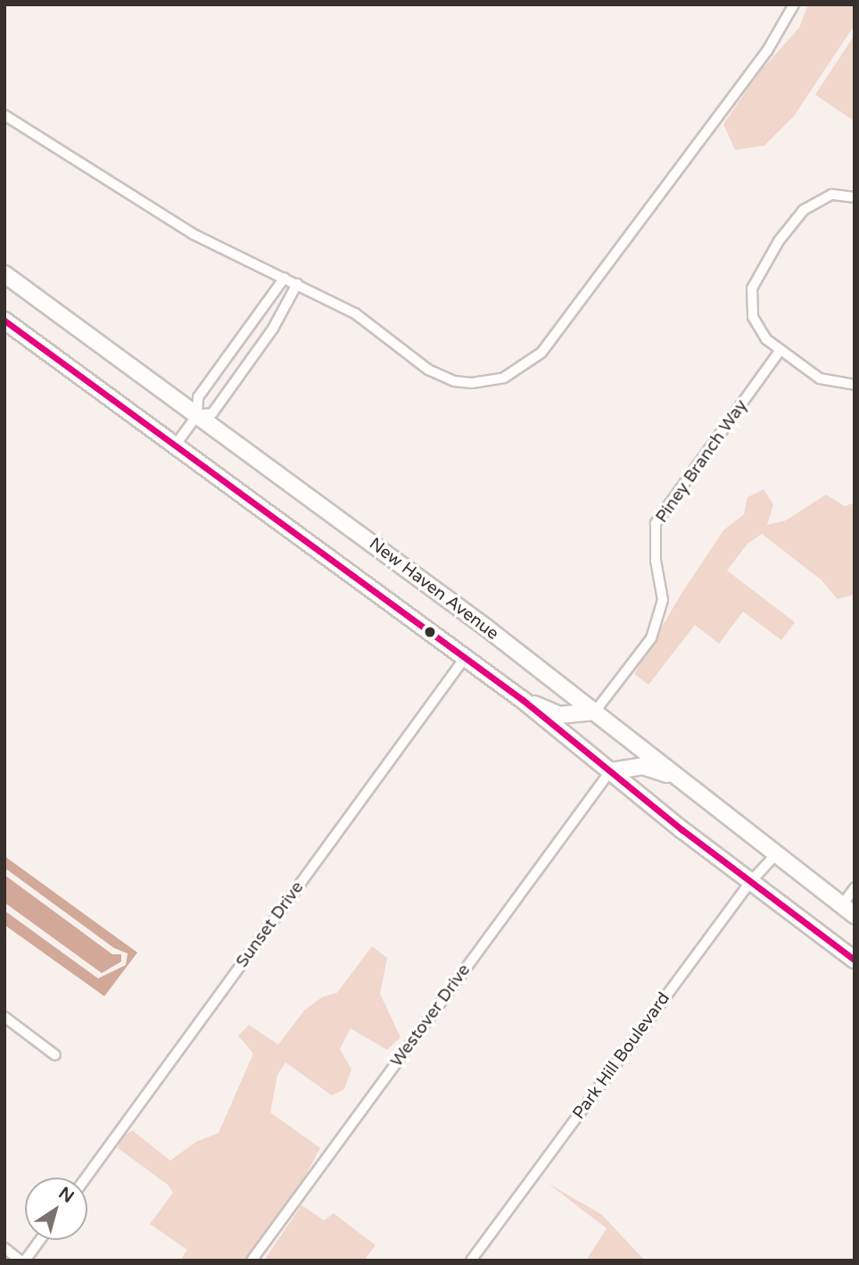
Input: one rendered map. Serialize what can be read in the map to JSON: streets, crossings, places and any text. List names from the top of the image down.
{
  "streets": {
    "main road": ["New Haven Avenue"],
    "street": [
      "Piney Branch Way",
      "Sunset Drive",
      "Westover Drive",
      "Park Hill Boulevard"
    ]
  },
  "crossings": [
    ["Piney Branch Way", "New Haven Avenue"],
    ["New Haven Avenue", "Sunset Drive"],
    ["New Haven Avenue", "Westover Drive"],
    ["New Haven Avenue", "Park Hill Boulevard"]
  ],
  "north": "top right"
}
